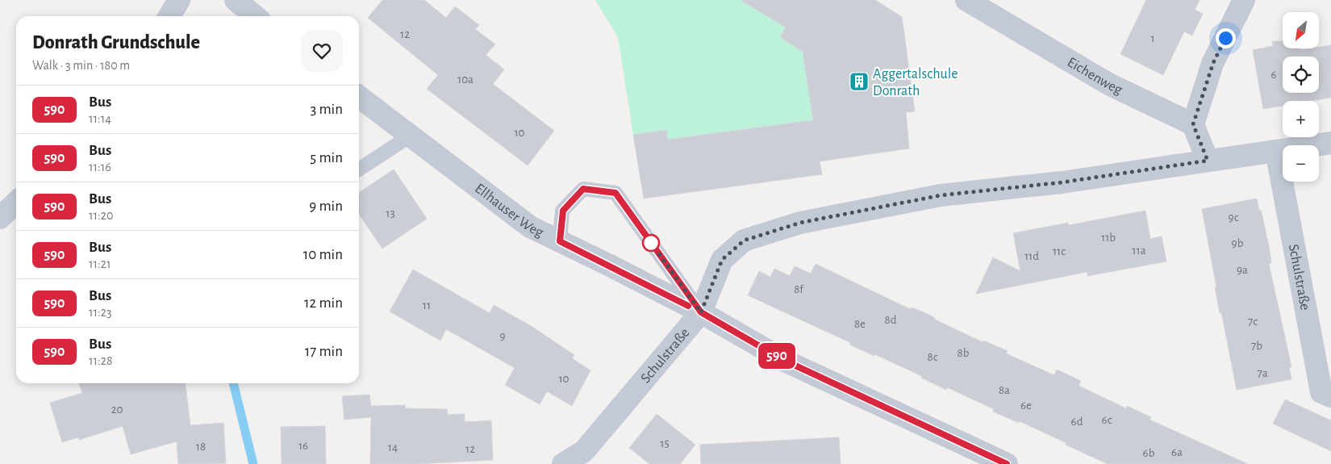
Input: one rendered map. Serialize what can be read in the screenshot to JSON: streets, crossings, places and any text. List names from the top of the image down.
{
  "streets": {
    "street": ["Eichenweg", "Ellhauser Weg", "Schulstraße"]
  },
  "crossings": [
    ["Ellhauser Weg", "Schulstraße"]
  ],
  "places": {
    "building": ["Aggertalschule Donrath"]
  },
  "lines": ["bus line 590"],
  "house_numbers": [
    "12",
    "1",
    "6",
    "10a",
    "10",
    "13",
    "9c",
    "11b",
    "9b",
    "11a",
    "11c",
    "11d",
    "9a",
    "8f",
    "11",
    "8d",
    "7c",
    "8e",
    "9",
    "7b",
    "8b",
    "8c",
    "7a",
    "10",
    "8a",
    "6e",
    "20",
    "6c",
    "6d",
    "15",
    "16",
    "18",
    "14",
    "12",
    "6a",
    "6b"
  ],
  "north": "bottom left",
  "page": {
    "on_map": "590",
    "map_buttons": ["+", "−"],
    "heading": ["Donrath Grundschule", "Walk · 3 min · 180 m"],
    "list": [
      {
        "mark": "590",
        "name": "Bus",
        "note": "11:14",
        "value": "3 min"
      },
      {
        "mark": "590",
        "name": "Bus",
        "note": "11:16",
        "value": "5 min"
      },
      {
        "mark": "590",
        "name": "Bus",
        "note": "11:20",
        "value": "9 min"
      },
      {
        "mark": "590",
        "name": "Bus",
        "note": "11:21",
        "value": "10 min"
      },
      {
        "mark": "590",
        "name": "Bus",
        "note": "11:23",
        "value": "12 min"
      },
      {
        "mark": "590",
        "name": "Bus",
        "note": "11:28",
        "value": "17 min"
      }
    ]
  }
}
